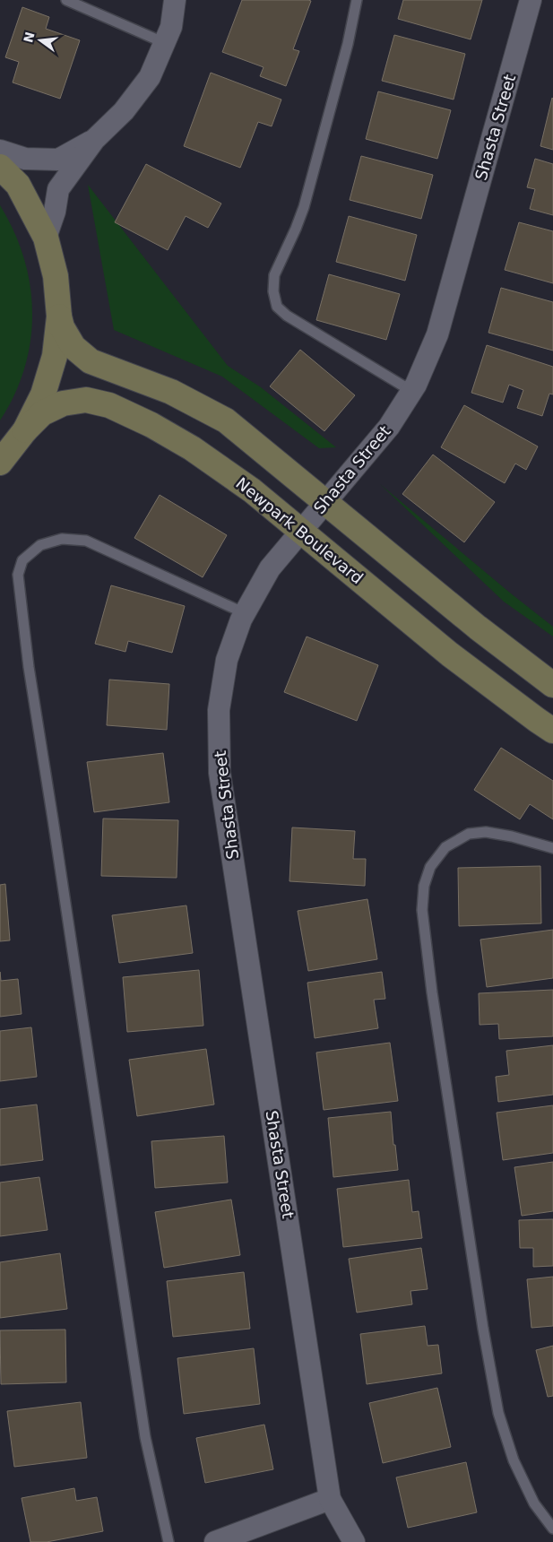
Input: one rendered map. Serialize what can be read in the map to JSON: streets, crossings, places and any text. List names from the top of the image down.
{
  "streets": {
    "street": ["Shasta Street", "Newpark Boulevard"]
  },
  "crossings": [
    ["Shasta Street", "Newpark Boulevard"]
  ],
  "north": "left"
}
